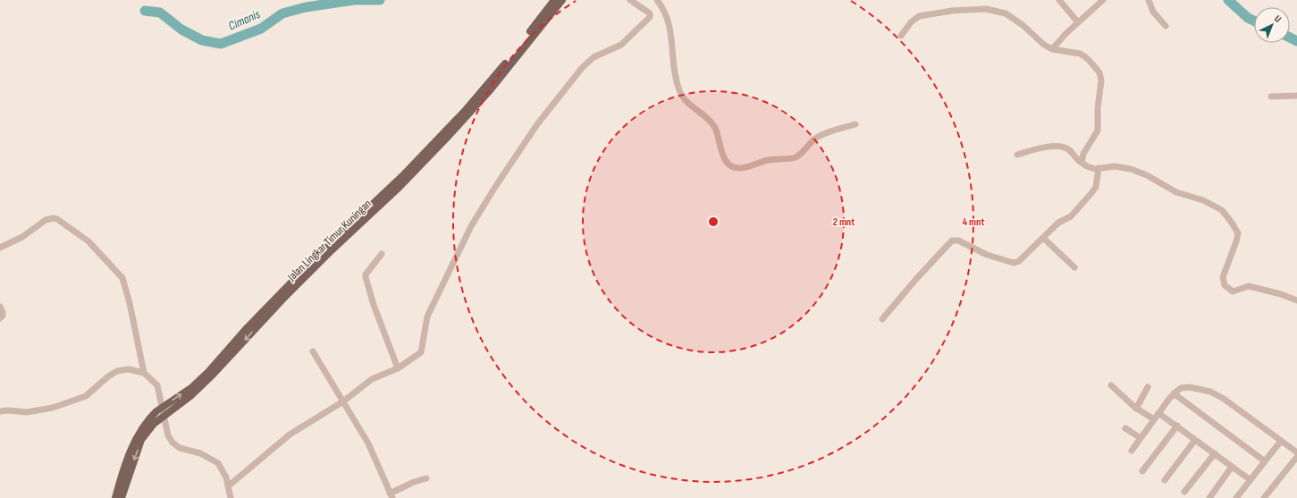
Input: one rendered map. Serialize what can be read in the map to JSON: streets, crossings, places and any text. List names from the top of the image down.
{
  "streets": {
    "main road": ["Jalan Lingkar Timur Kuningan"]
  },
  "water": ["Cimanis"],
  "north": "top right",
  "rings": ["2 mnt", "4 mnt"]
}
